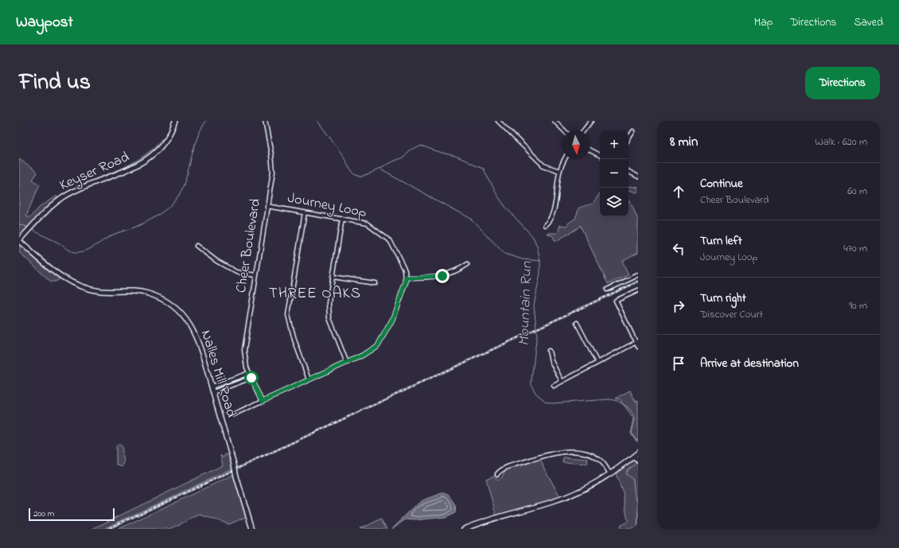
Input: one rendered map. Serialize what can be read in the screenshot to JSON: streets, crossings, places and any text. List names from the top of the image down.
{
  "streets": {
    "street": [
      "Keyser Road",
      "Journey Loop",
      "Cheer Boulevard",
      "Nalles Mill Road"
    ]
  },
  "crossings": [
    ["Keyser Road", "Nalles Mill Road"],
    ["Journey Loop", "Cheer Boulevard"]
  ],
  "districts": ["THREE OAKS"],
  "water": ["Mountain Run"],
  "scale_bar": "200 m",
  "north": "bottom",
  "page": {
    "header": "Waypost",
    "nav": ["Map", "Directions", "Saved"],
    "title": "Find us",
    "buttons": "Directions",
    "heading": ["8 min", "Walk · 620 m"],
    "map_buttons": ["+", "−"],
    "list": [
      ["Continue", "Cheer Boulevard", "60 m"],
      ["Turn left", "Journey Loop", "470 m"],
      ["Turn right", "Discover Court", "90 m"],
      "Arrive at destination"
    ],
    "scale": "200 m"
  }
}
